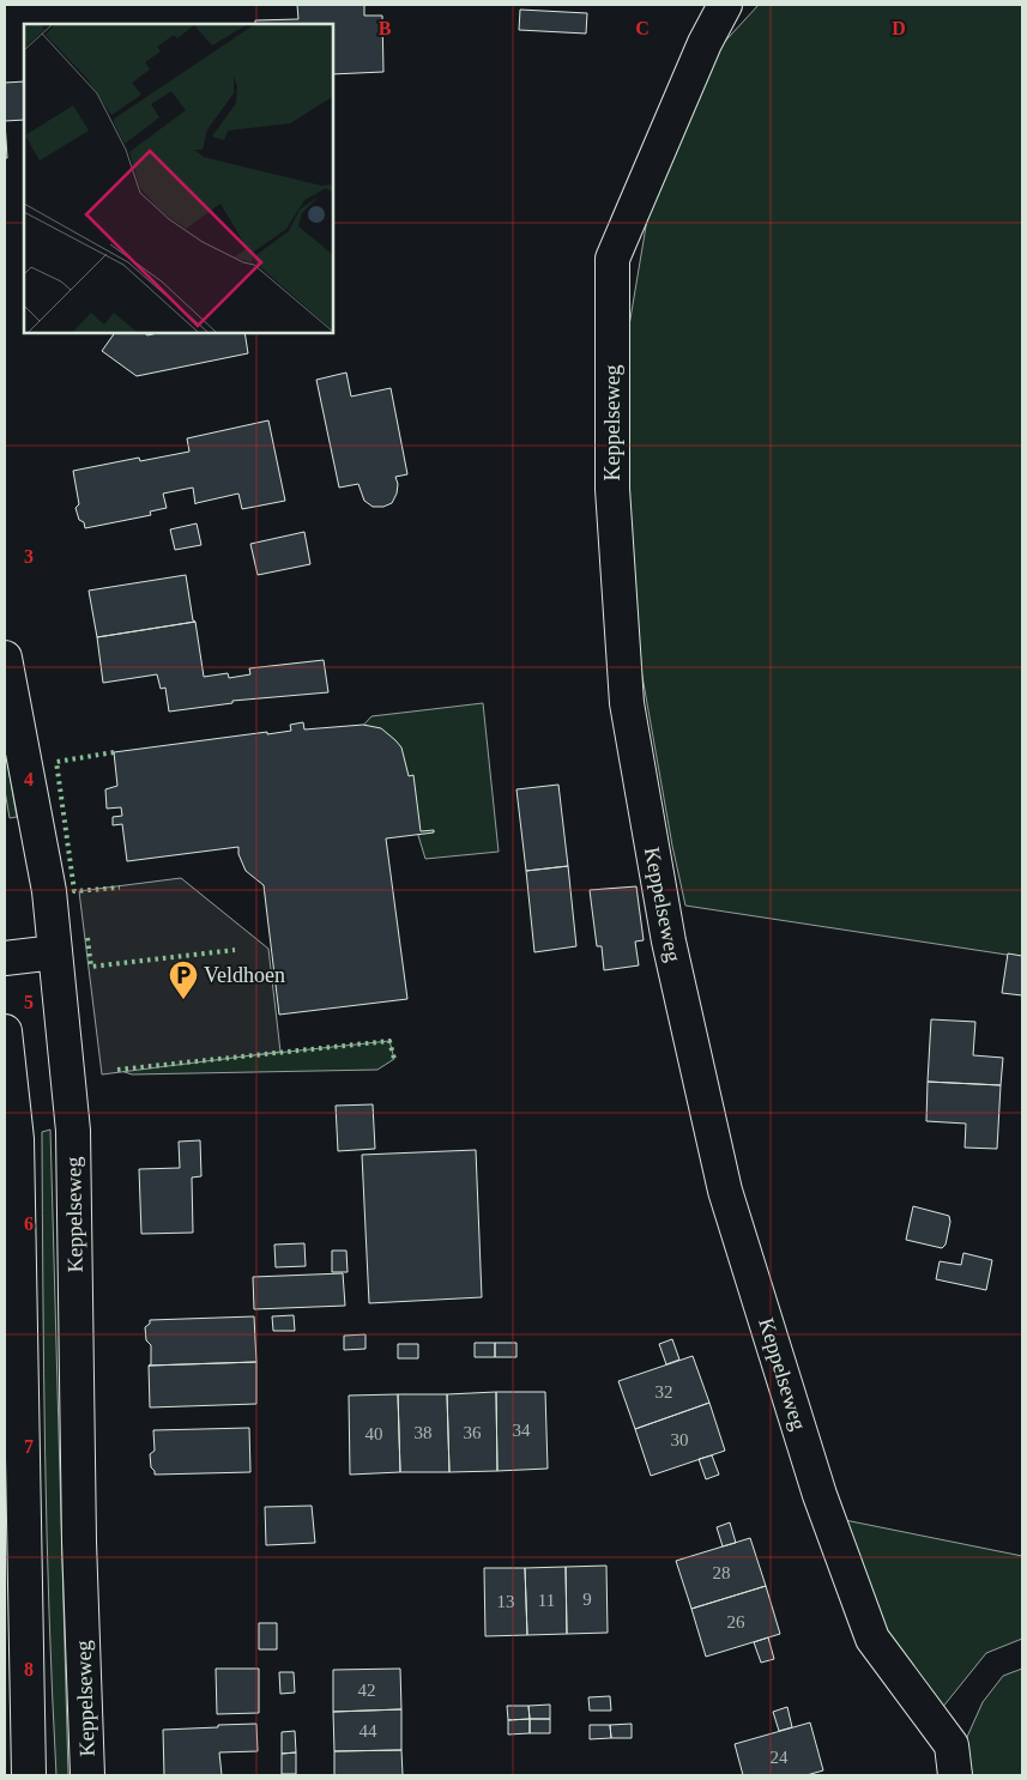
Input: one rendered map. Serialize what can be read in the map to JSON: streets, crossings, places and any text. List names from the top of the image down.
{
  "streets": {
    "street": ["Keppelseweg"]
  },
  "places": {
    "parking": ["Veldhoen"]
  },
  "house_numbers": [
    "32",
    "34",
    "38",
    "36",
    "40",
    "30",
    "28",
    "9",
    "11",
    "13",
    "26",
    "42",
    "44",
    "24"
  ],
  "grid": {
    "columns": ["B", "C", "D"],
    "rows": [
      "3",
      "4",
      "5",
      "6",
      "7",
      "8"
    ]
  }
}
